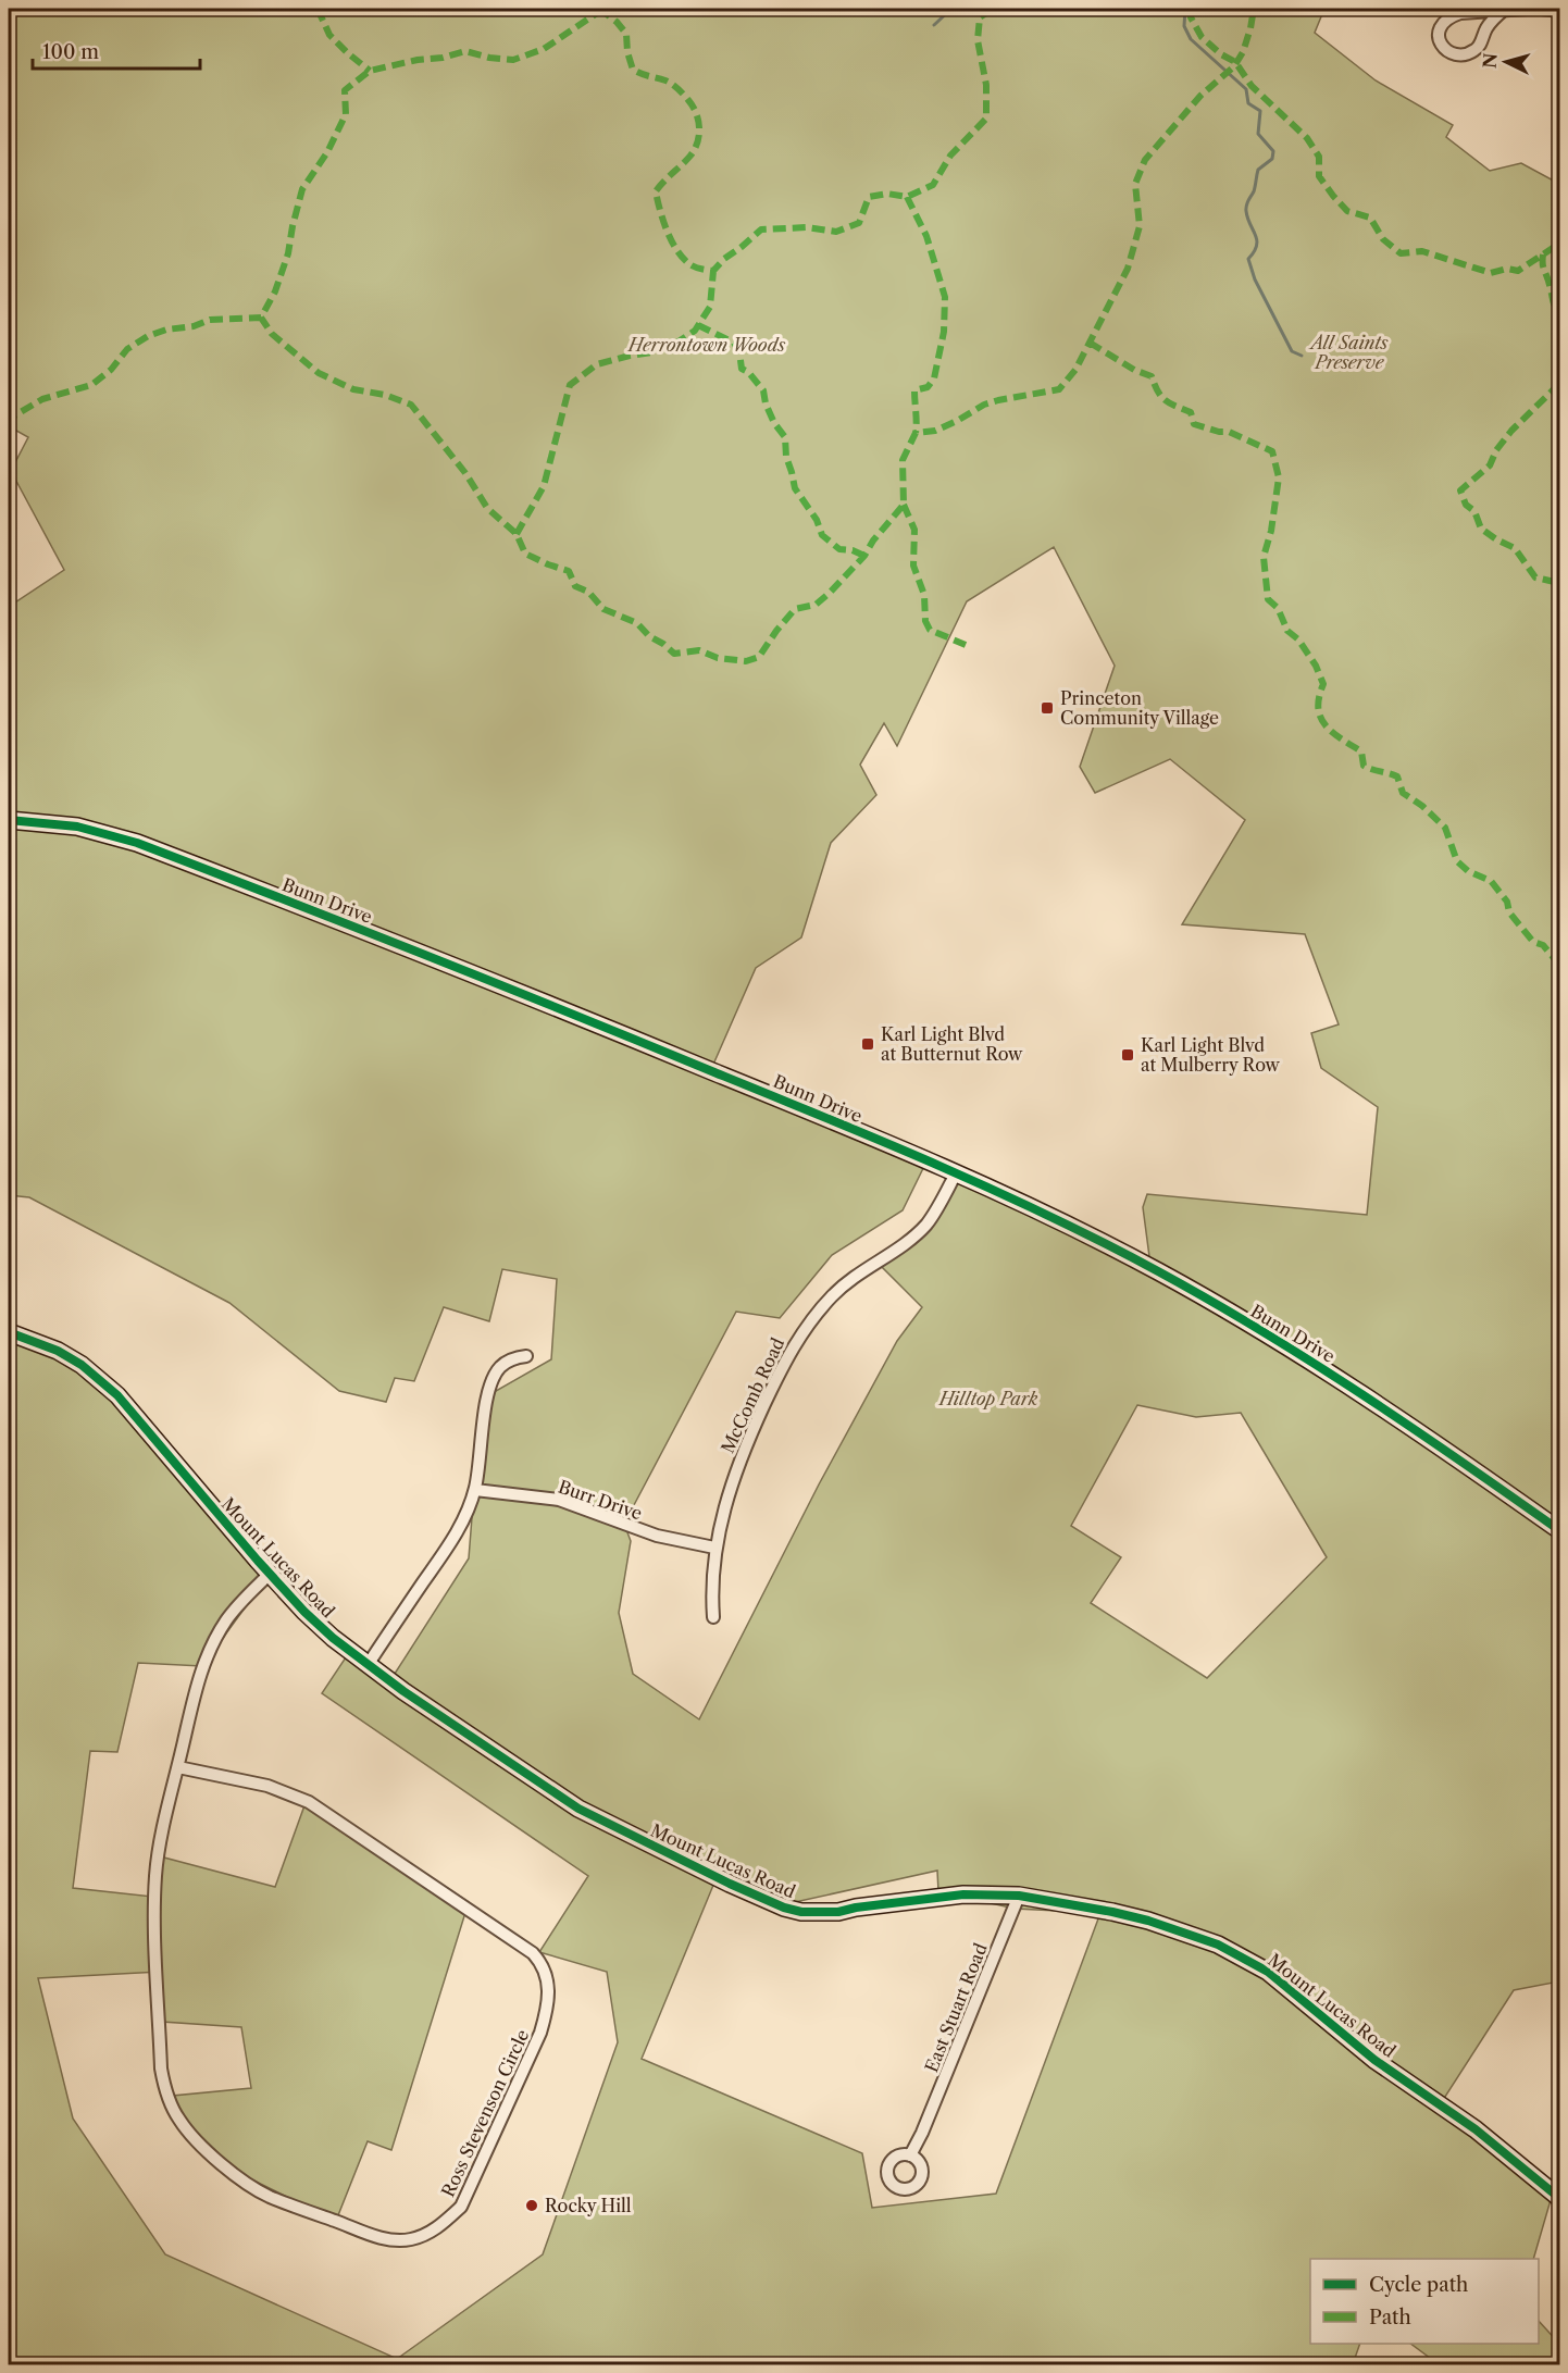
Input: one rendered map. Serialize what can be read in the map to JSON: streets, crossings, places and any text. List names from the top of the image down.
{
  "streets": {
    "street": [
      "Bunn Drive",
      "McComb Road",
      "Burr Drive",
      "Mount Lucas Road",
      "East Stuart Road",
      "Ross Stevenson Circle"
    ]
  },
  "crossings": [
    ["Bunn Drive", "McComb Road"],
    ["McComb Road", "Burr Drive"],
    ["Mount Lucas Road", "East Stuart Road"],
    ["Mount Lucas Road", "Ross Stevenson Circle"]
  ],
  "parks": ["All Saints Preserve", "Herrontown Woods", "Hilltop Park"],
  "places": {
    "transit": ["Princeton Community Village", "Karl Light Blvd at Butternut Row", "Karl Light Blvd at Mulberry Row"],
    "other": ["Rocky Hill"]
  },
  "legend": ["Cycle path", "Path"],
  "scale_bar": "100 m",
  "north": "left"
}
